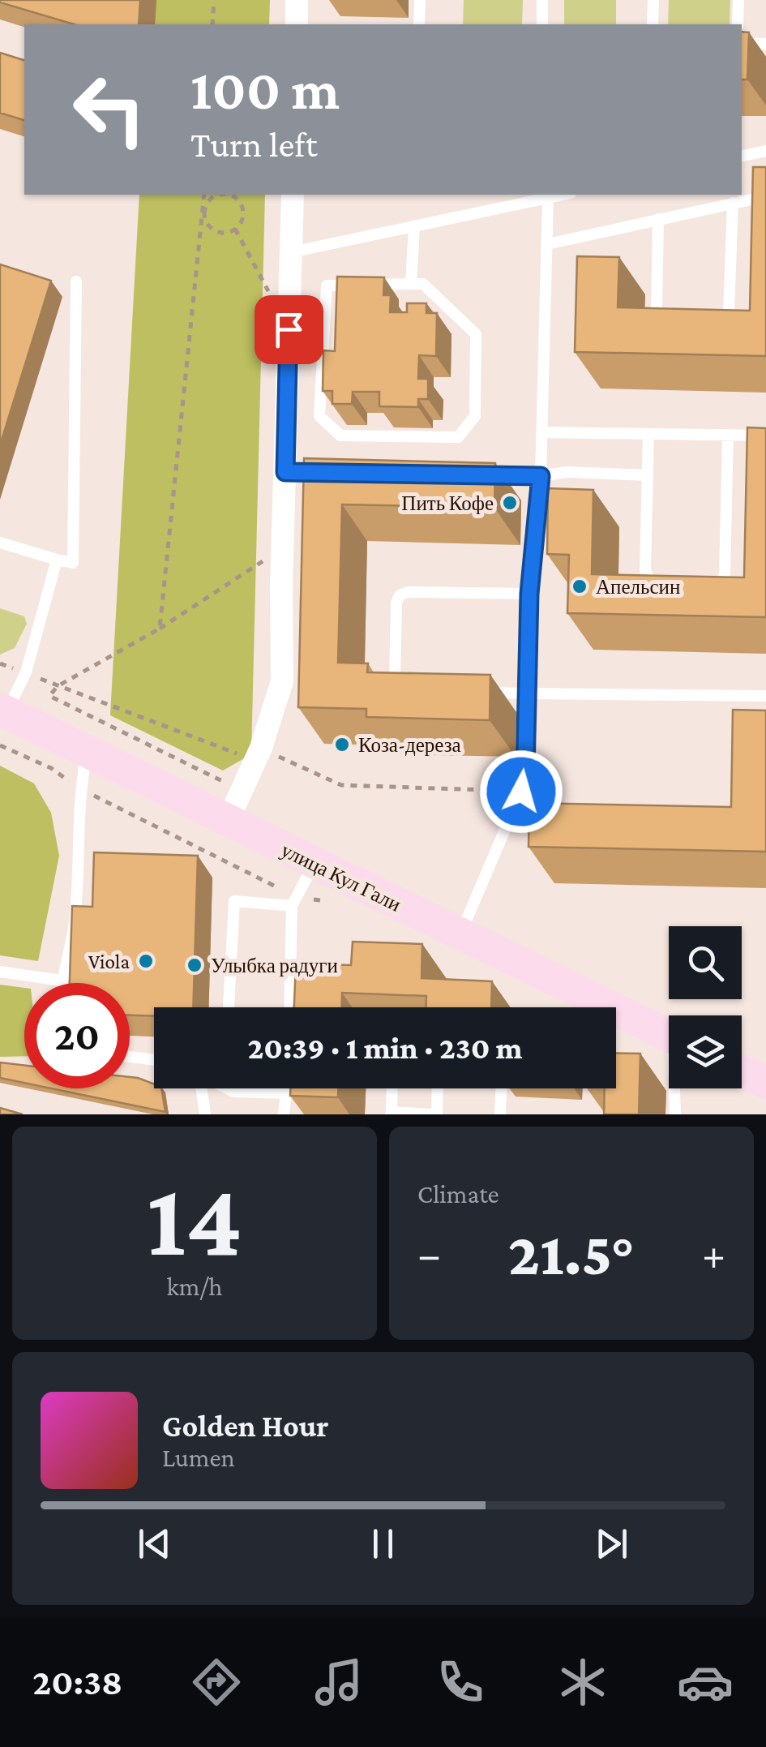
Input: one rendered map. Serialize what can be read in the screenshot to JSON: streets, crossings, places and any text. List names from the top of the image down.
{
  "streets": {
    "street": ["улица Кул Гали"]
  },
  "places": [
    "Пить Кофе",
    "Апельсин",
    "Коза-дереза",
    "Viola",
    "Улыбка радуги"
  ],
  "page": {
    "turn": ["100 m", "Turn left"],
    "limit": "20",
    "trip": "20:39 · 1 min · 230 m",
    "tile": [
      ["14", "km/h"],
      "Climate"
    ],
    "heat": ["−", "21.5°", "+"],
    "song": ["Golden Hour", "Lumen"],
    "tabs": "20:38"
  }
}
